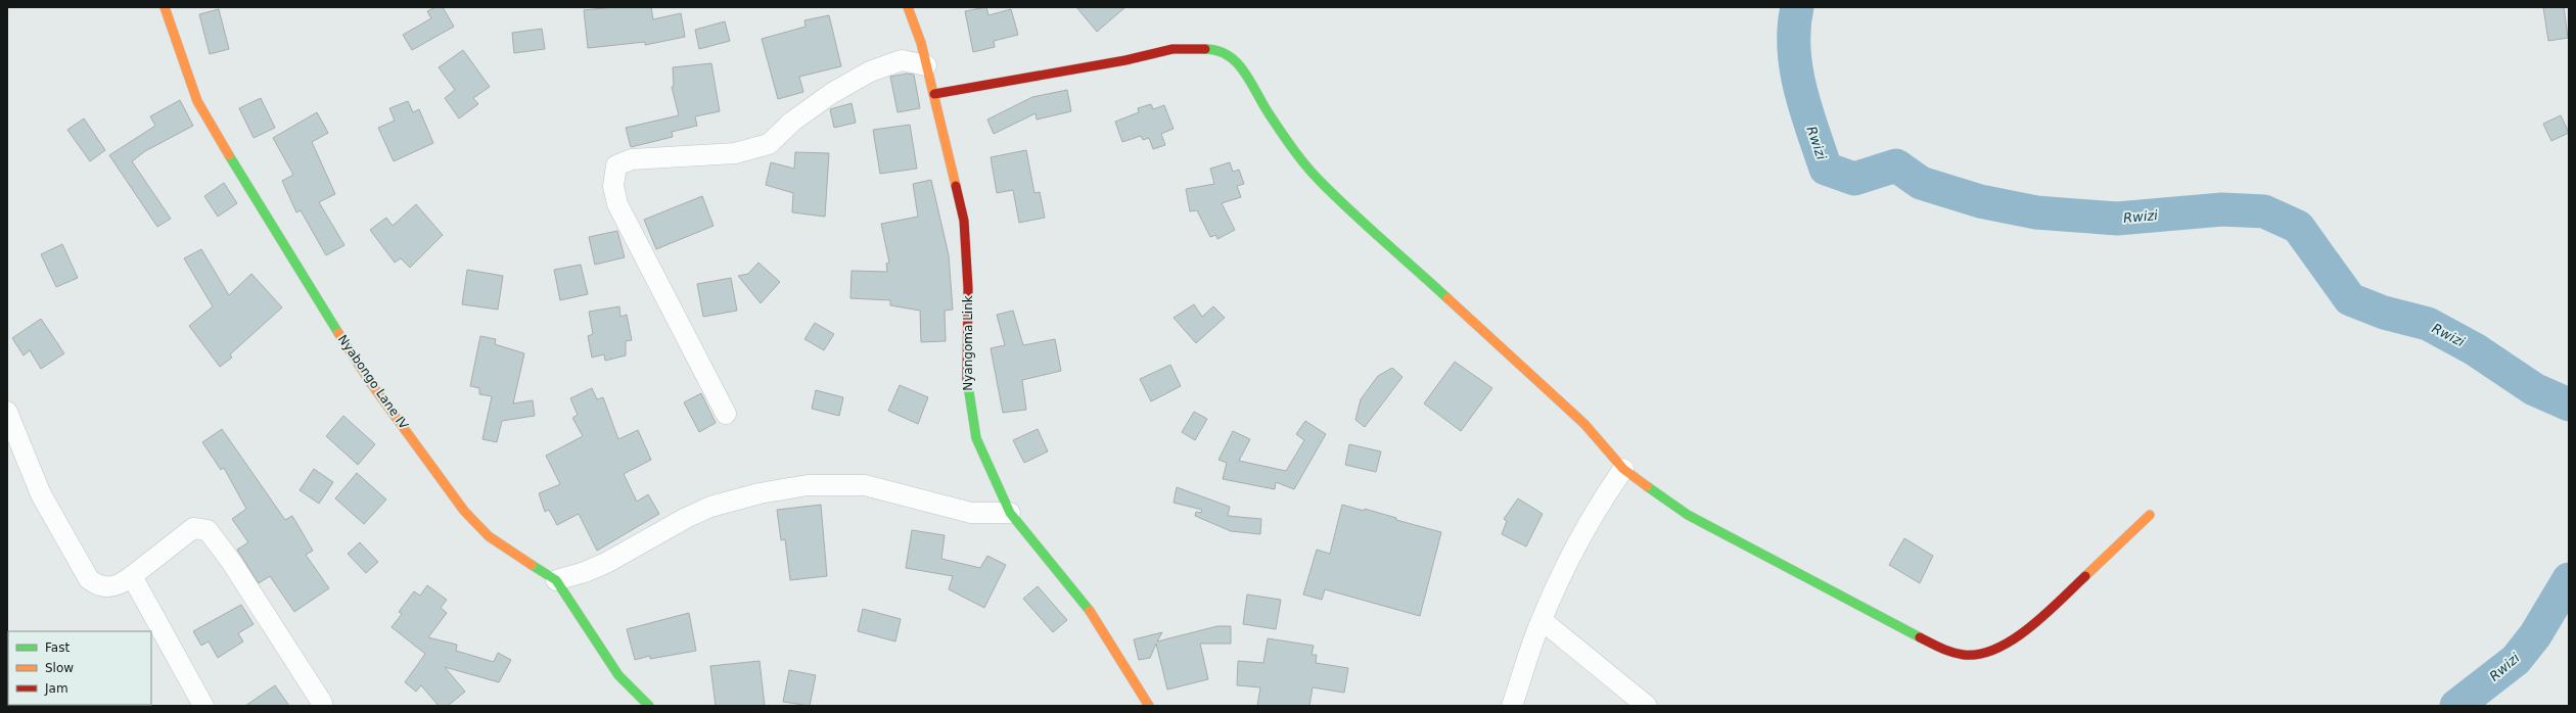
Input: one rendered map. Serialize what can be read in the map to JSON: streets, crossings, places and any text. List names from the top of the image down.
{
  "streets": {
    "street": ["Nyangoma Link", "Nyabongo Lane IV"]
  },
  "water": ["Rwizi"],
  "legend": ["Fast", "Slow", "Jam"]
}
